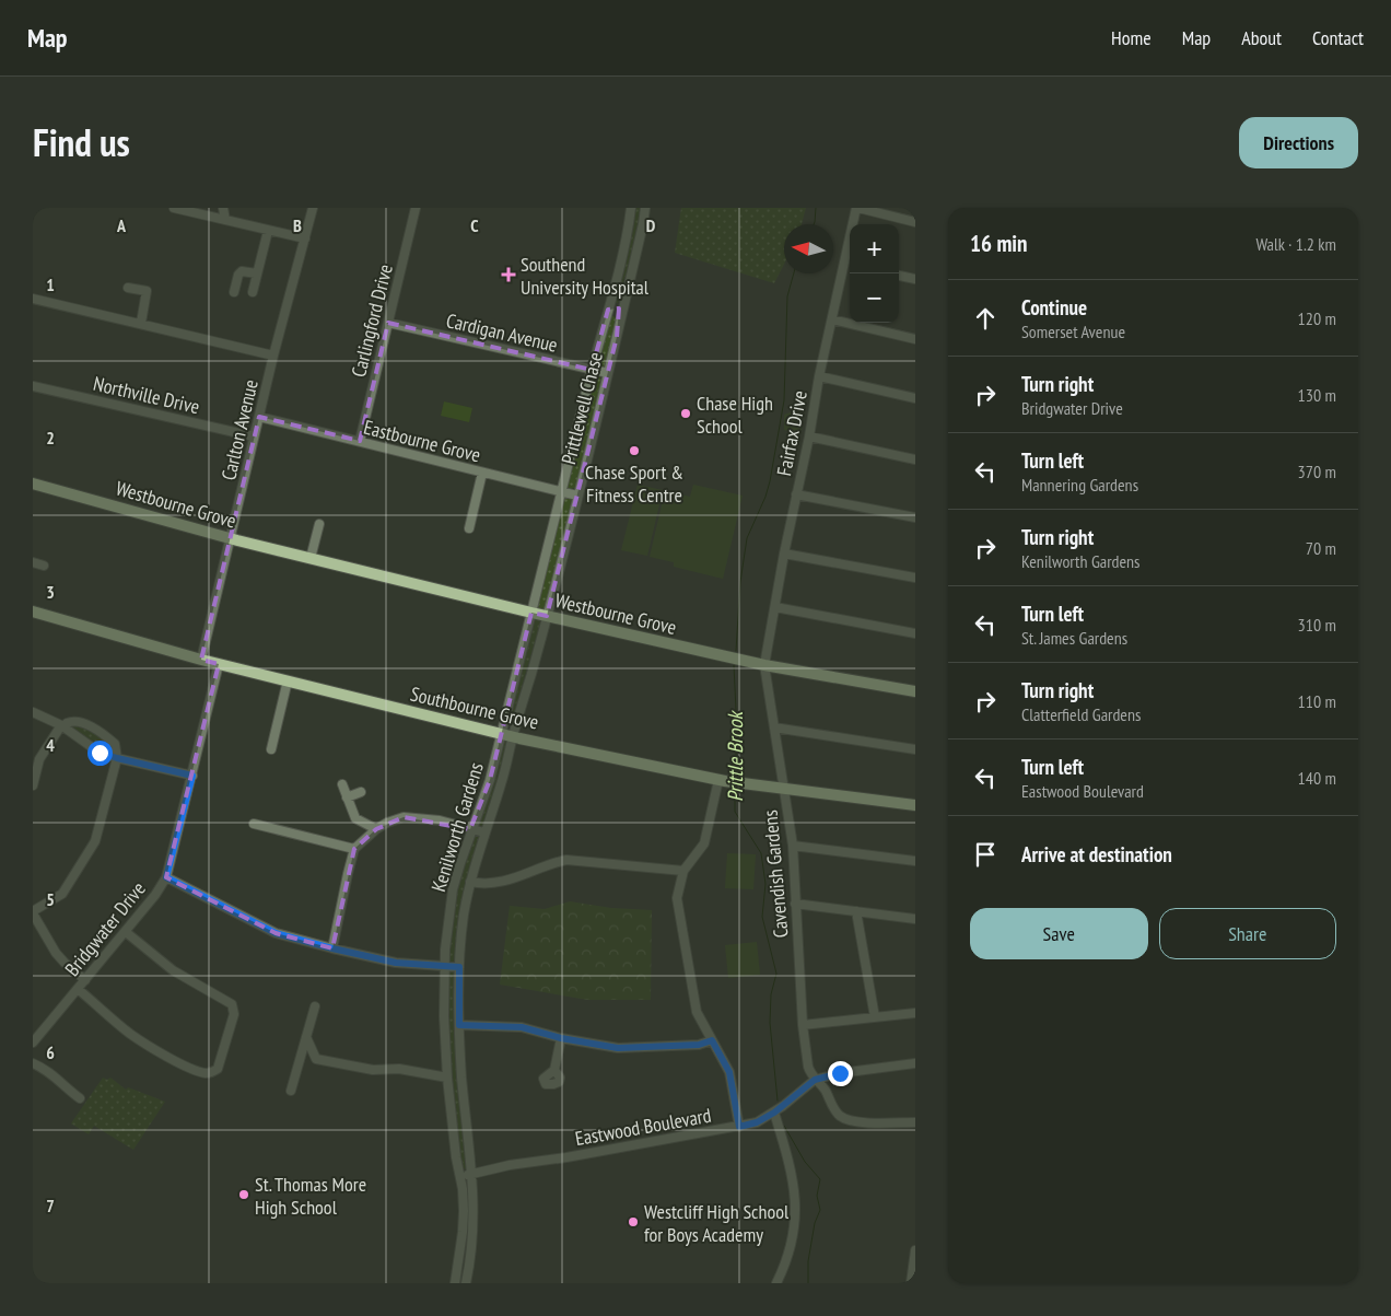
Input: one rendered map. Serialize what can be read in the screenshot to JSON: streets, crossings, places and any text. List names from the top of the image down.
{
  "streets": {
    "main road": ["Westbourne Grove", "Southbourne Grove"],
    "street": [
      "Carlingford Drive",
      "Cardigan Avenue",
      "Northville Drive",
      "Prittlewell Chase",
      "Carlton Avenue",
      "Fairfax Drive",
      "Eastbourne Grove",
      "Kenilworth Gardens",
      "Cavendish Gardens",
      "Bridgwater Drive",
      "Eastwood Boulevard"
    ]
  },
  "crossings": [
    ["Carlingford Drive", "Cardigan Avenue"],
    ["Carlingford Drive", "Eastbourne Grove"],
    ["Cardigan Avenue", "Prittlewell Chase"],
    ["Northville Drive", "Carlton Avenue"],
    ["Prittlewell Chase", "Eastbourne Grove"],
    ["Prittlewell Chase", "Westbourne Grove"],
    ["Prittlewell Chase", "Kenilworth Gardens"],
    ["Carlton Avenue", "Eastbourne Grove"],
    ["Carlton Avenue", "Westbourne Grove"],
    ["Carlton Avenue", "Southbourne Grove"],
    ["Fairfax Drive", "Westbourne Grove"],
    ["Fairfax Drive", "Cavendish Gardens"],
    ["Westbourne Grove", "Kenilworth Gardens"],
    ["Westbourne Grove", "Cavendish Gardens"],
    ["Southbourne Grove", "Kenilworth Gardens"],
    ["Southbourne Grove", "Cavendish Gardens"],
    ["Southbourne Grove", "Bridgwater Drive"],
    ["Kenilworth Gardens", "Eastwood Boulevard"],
    ["Cavendish Gardens", "Eastwood Boulevard"]
  ],
  "water": ["Prittle Brook"],
  "places": {
    "health": ["Southend University Hospital"],
    "other": [
      "Chase High School",
      "Chase Sport & Fitness Centre",
      "St. Thomas More High School",
      "Westcliff High School for Boys Academy"
    ]
  },
  "north": "left",
  "page": {
    "header": "Map",
    "nav": [
      "Home",
      "Map",
      "About",
      "Contact"
    ],
    "title": "Find us",
    "buttons": [
      "Directions",
      ["Save", "Share"]
    ],
    "heading": ["16 min", "Walk · 1.2 km"],
    "map_buttons": ["+", "−"],
    "list": [
      ["Continue", "Somerset Avenue", "120 m"],
      ["Turn right", "Bridgwater Drive", "130 m"],
      ["Turn left", "Mannering Gardens", "370 m"],
      ["Turn right", "Kenilworth Gardens", "70 m"],
      ["Turn left", "St. James Gardens", "310 m"],
      ["Turn right", "Clatterfield Gardens", "110 m"],
      ["Turn left", "Eastwood Boulevard", "140 m"],
      "Arrive at destination"
    ]
  },
  "grid": {
    "columns": [
      "A",
      "B",
      "C",
      "D"
    ],
    "rows": [
      "1",
      "2",
      "3",
      "4",
      "5",
      "6",
      "7"
    ]
  }
}
